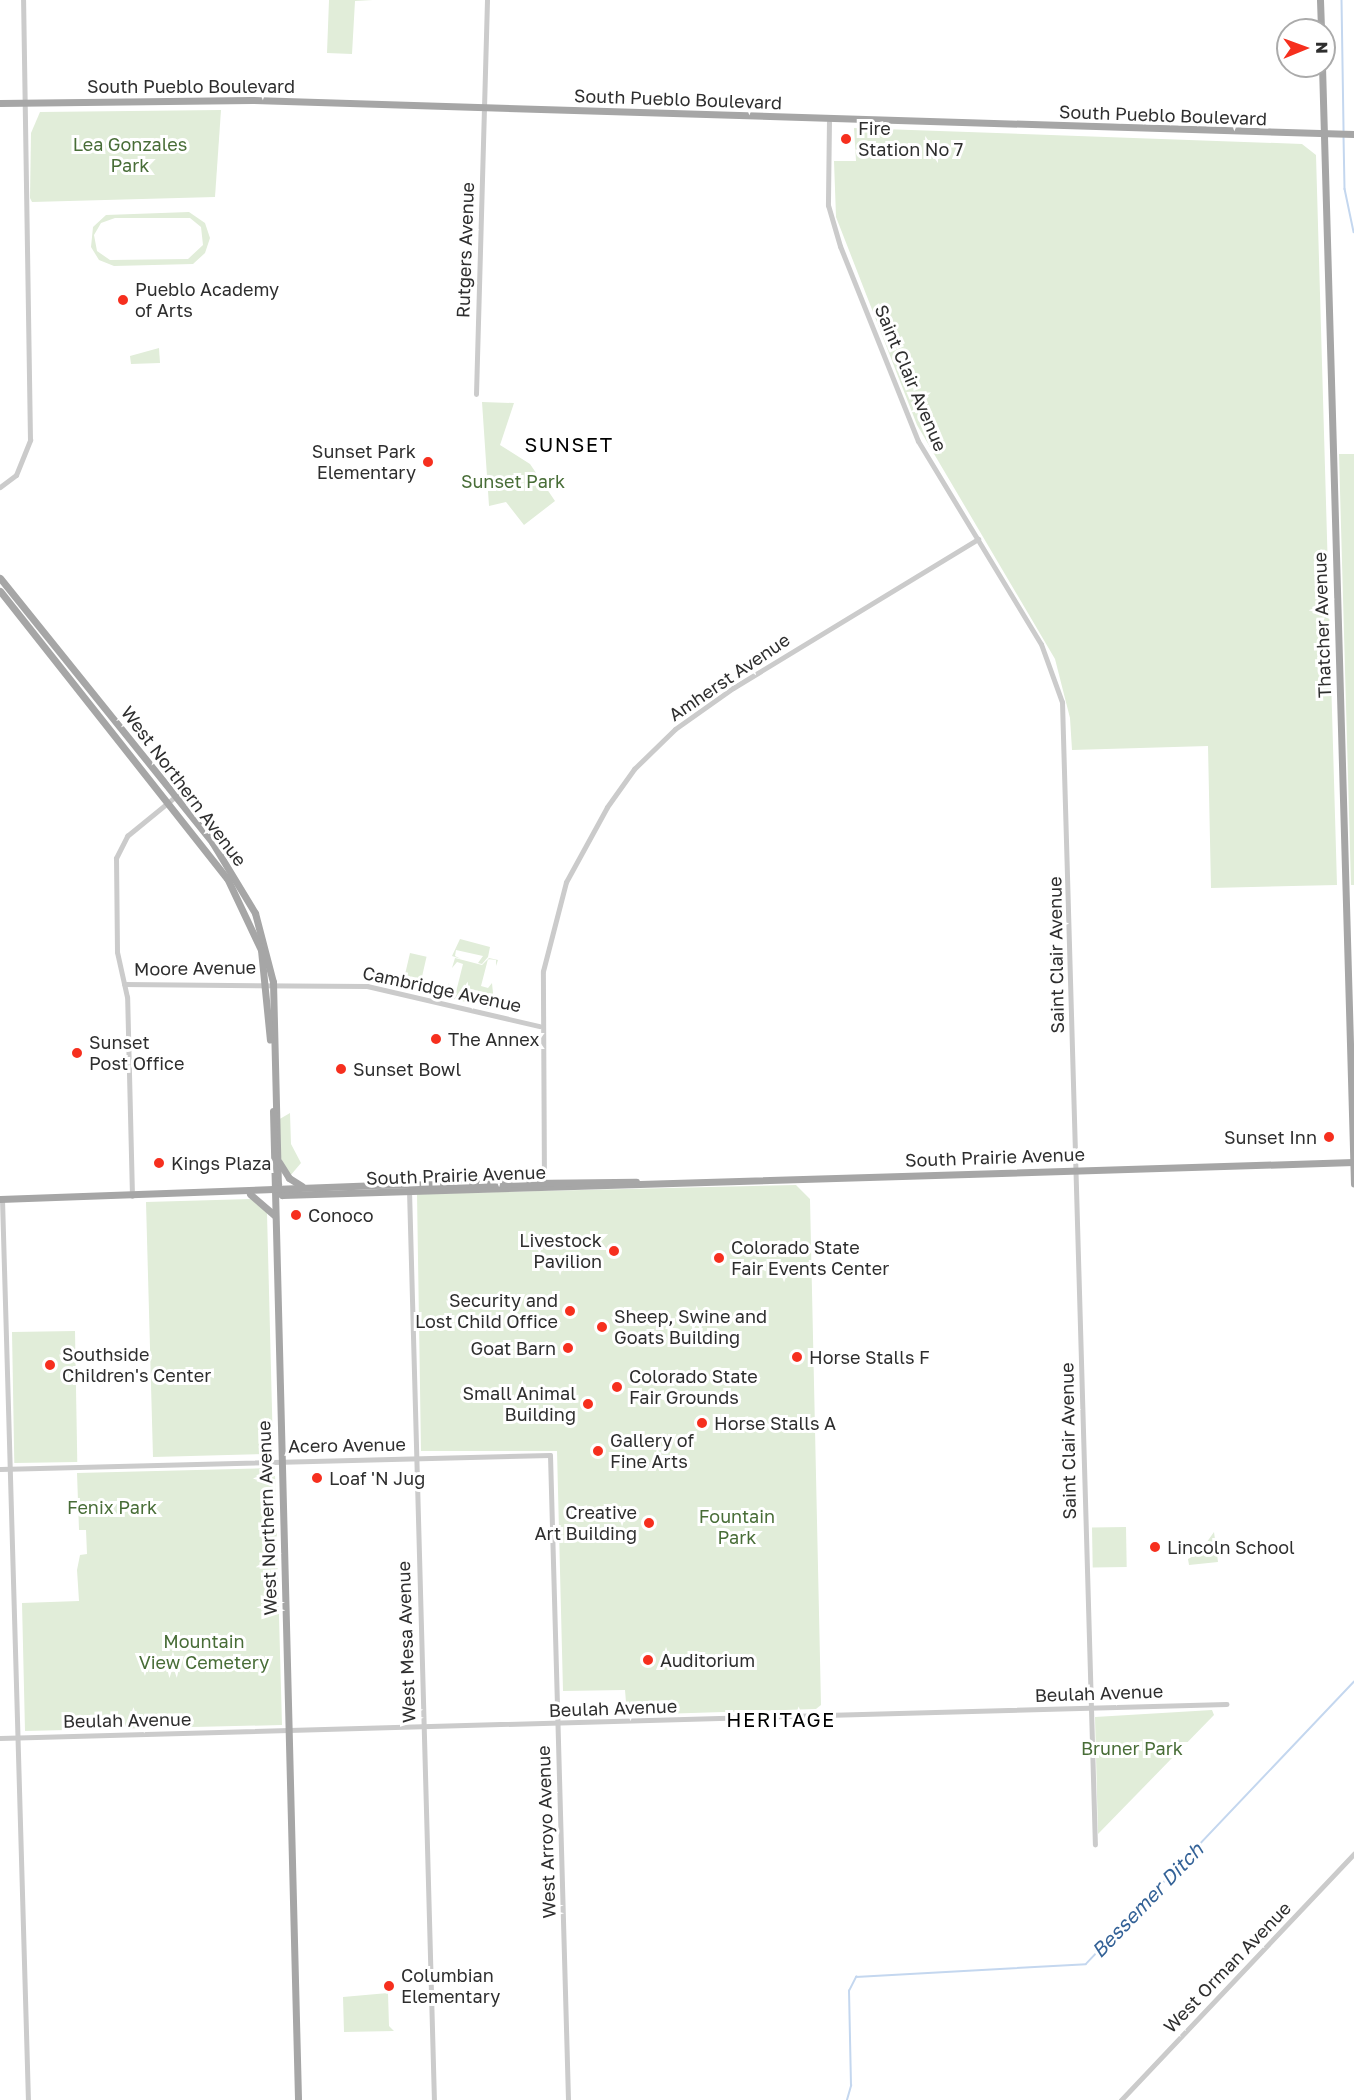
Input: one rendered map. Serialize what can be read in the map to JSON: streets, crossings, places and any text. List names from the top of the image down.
{
  "streets": {
    "main road": [
      "South Pueblo Boulevard",
      "Thatcher Avenue",
      "West Northern Avenue",
      "South Prairie Avenue"
    ],
    "street": [
      "Rutgers Avenue",
      "Saint Clair Avenue",
      "Amherst Avenue",
      "Moore Avenue",
      "Cambridge Avenue",
      "Acero Avenue",
      "West Mesa Avenue",
      "Beulah Avenue",
      "West Arroyo Avenue",
      "West Orman Avenue"
    ]
  },
  "crossings": [
    ["South Pueblo Boulevard", "Rutgers Avenue"],
    ["South Pueblo Boulevard", "Saint Clair Avenue"],
    ["South Pueblo Boulevard", "Thatcher Avenue"],
    ["Saint Clair Avenue", "Amherst Avenue"],
    ["Saint Clair Avenue", "South Prairie Avenue"],
    ["Saint Clair Avenue", "Beulah Avenue"],
    ["Thatcher Avenue", "South Prairie Avenue"],
    ["Amherst Avenue", "Cambridge Avenue"],
    ["Amherst Avenue", "South Prairie Avenue"],
    ["West Northern Avenue", "Moore Avenue"],
    ["West Northern Avenue", "Cambridge Avenue"],
    ["West Northern Avenue", "South Prairie Avenue"],
    ["West Northern Avenue", "Acero Avenue"],
    ["West Northern Avenue", "Beulah Avenue"],
    ["Moore Avenue", "Cambridge Avenue"],
    ["South Prairie Avenue", "West Mesa Avenue"],
    ["Acero Avenue", "West Mesa Avenue"],
    ["Acero Avenue", "West Arroyo Avenue"],
    ["West Mesa Avenue", "Beulah Avenue"],
    ["Beulah Avenue", "West Arroyo Avenue"]
  ],
  "districts": ["SUNSET", "HERITAGE"],
  "water": ["Bessemer Ditch"],
  "parks": [
    "Lea Gonzales Park",
    "Sunset Park",
    "Fenix Park",
    "Fountain Park",
    "Mountain View Cemetery",
    "Bruner Park"
  ],
  "places": [
    "Fire Station No 7",
    "Pueblo Academy of Arts",
    "Sunset Park Elementary",
    "The Annex",
    "Sunset Post Office",
    "Sunset Bowl",
    "Sunset Inn",
    "Kings Plaza",
    "Conoco",
    "Livestock Pavilion",
    "Colorado State Fair Events Center",
    "Security and Lost Child Office",
    "Sheep, Swine and Goats Building",
    "Goat Barn",
    "Horse Stalls F",
    "Southside Children's Center",
    "Colorado State Fair Grounds",
    "Small Animal Building",
    "Horse Stalls A",
    "Gallery of Fine Arts",
    "Loaf 'N Jug",
    "Creative Art Building",
    "Lincoln School",
    "Auditorium",
    "Columbian Elementary"
  ],
  "north": "right"
}
